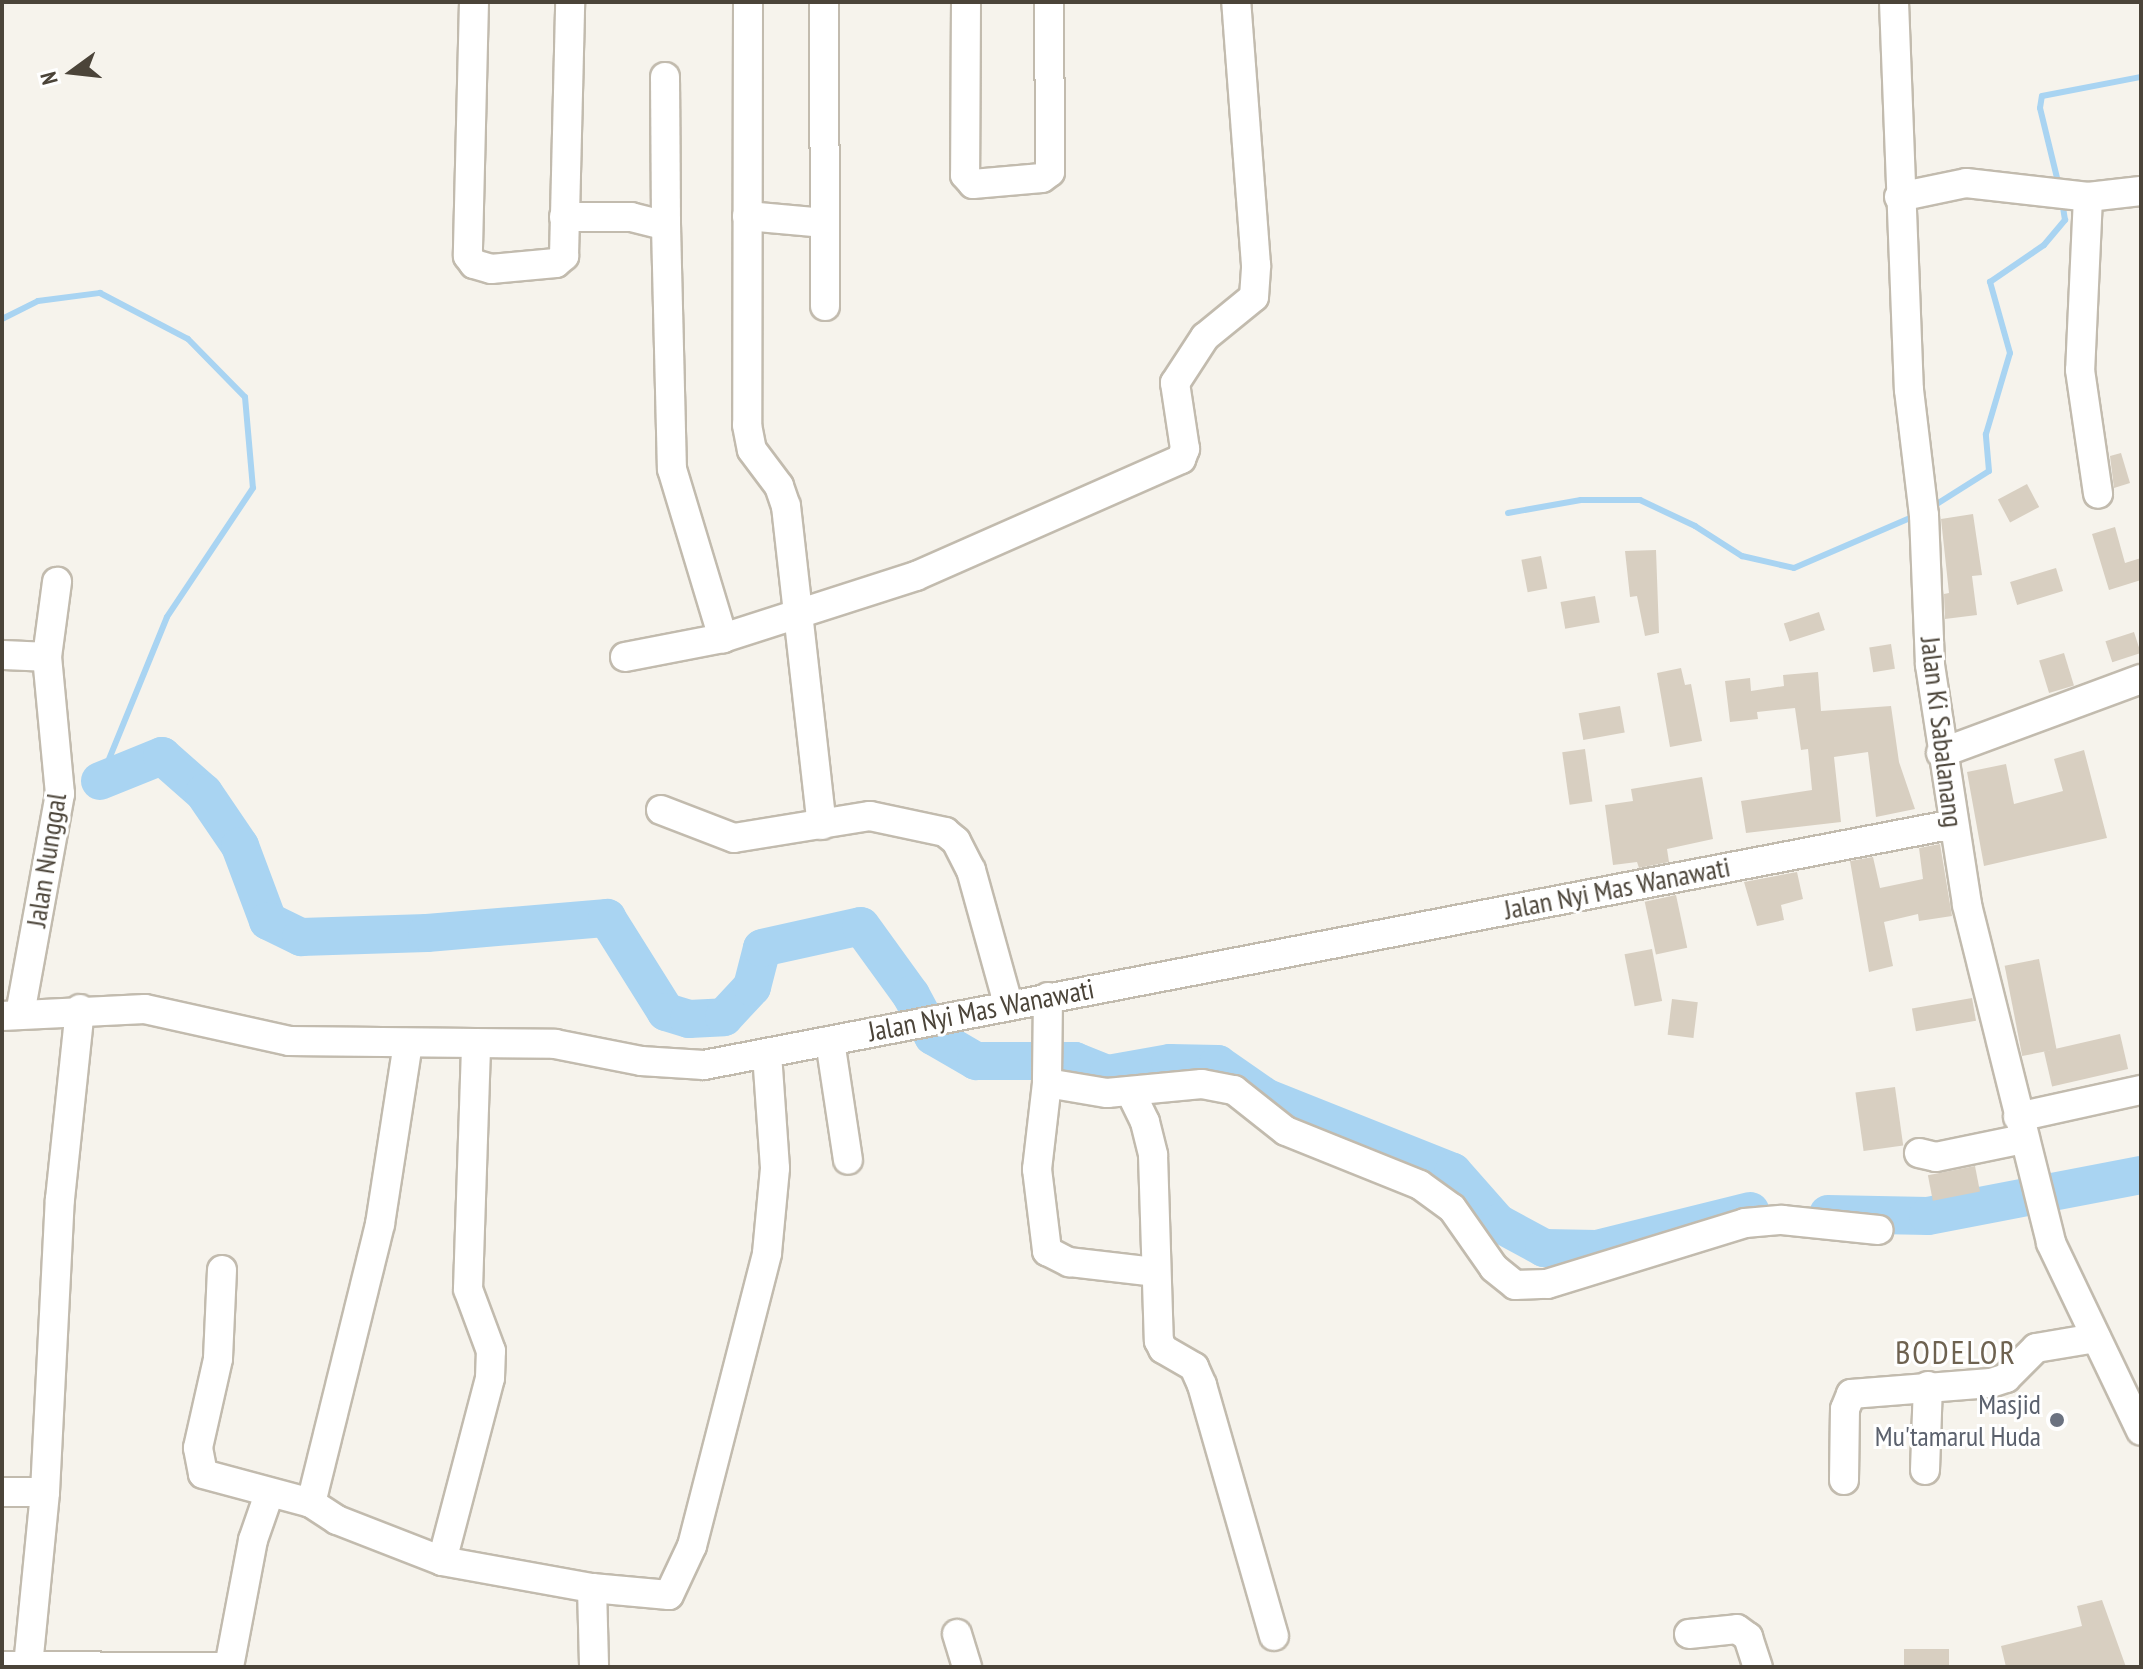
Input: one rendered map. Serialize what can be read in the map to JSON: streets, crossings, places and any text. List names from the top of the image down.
{
  "streets": {
    "street": ["Jalan Ki Sabalanang", "Jalan Nunggal", "Jalan Nyi Mas Wanawati"]
  },
  "crossings": [
    ["Jalan Ki Sabalanang", "Jalan Nyi Mas Wanawati"],
    ["Jalan Nunggal", "Jalan Nyi Mas Wanawati"]
  ],
  "districts": ["BODELOR"],
  "places": ["Masjid Mu'tamarul Huda"],
  "north": "left"
}
